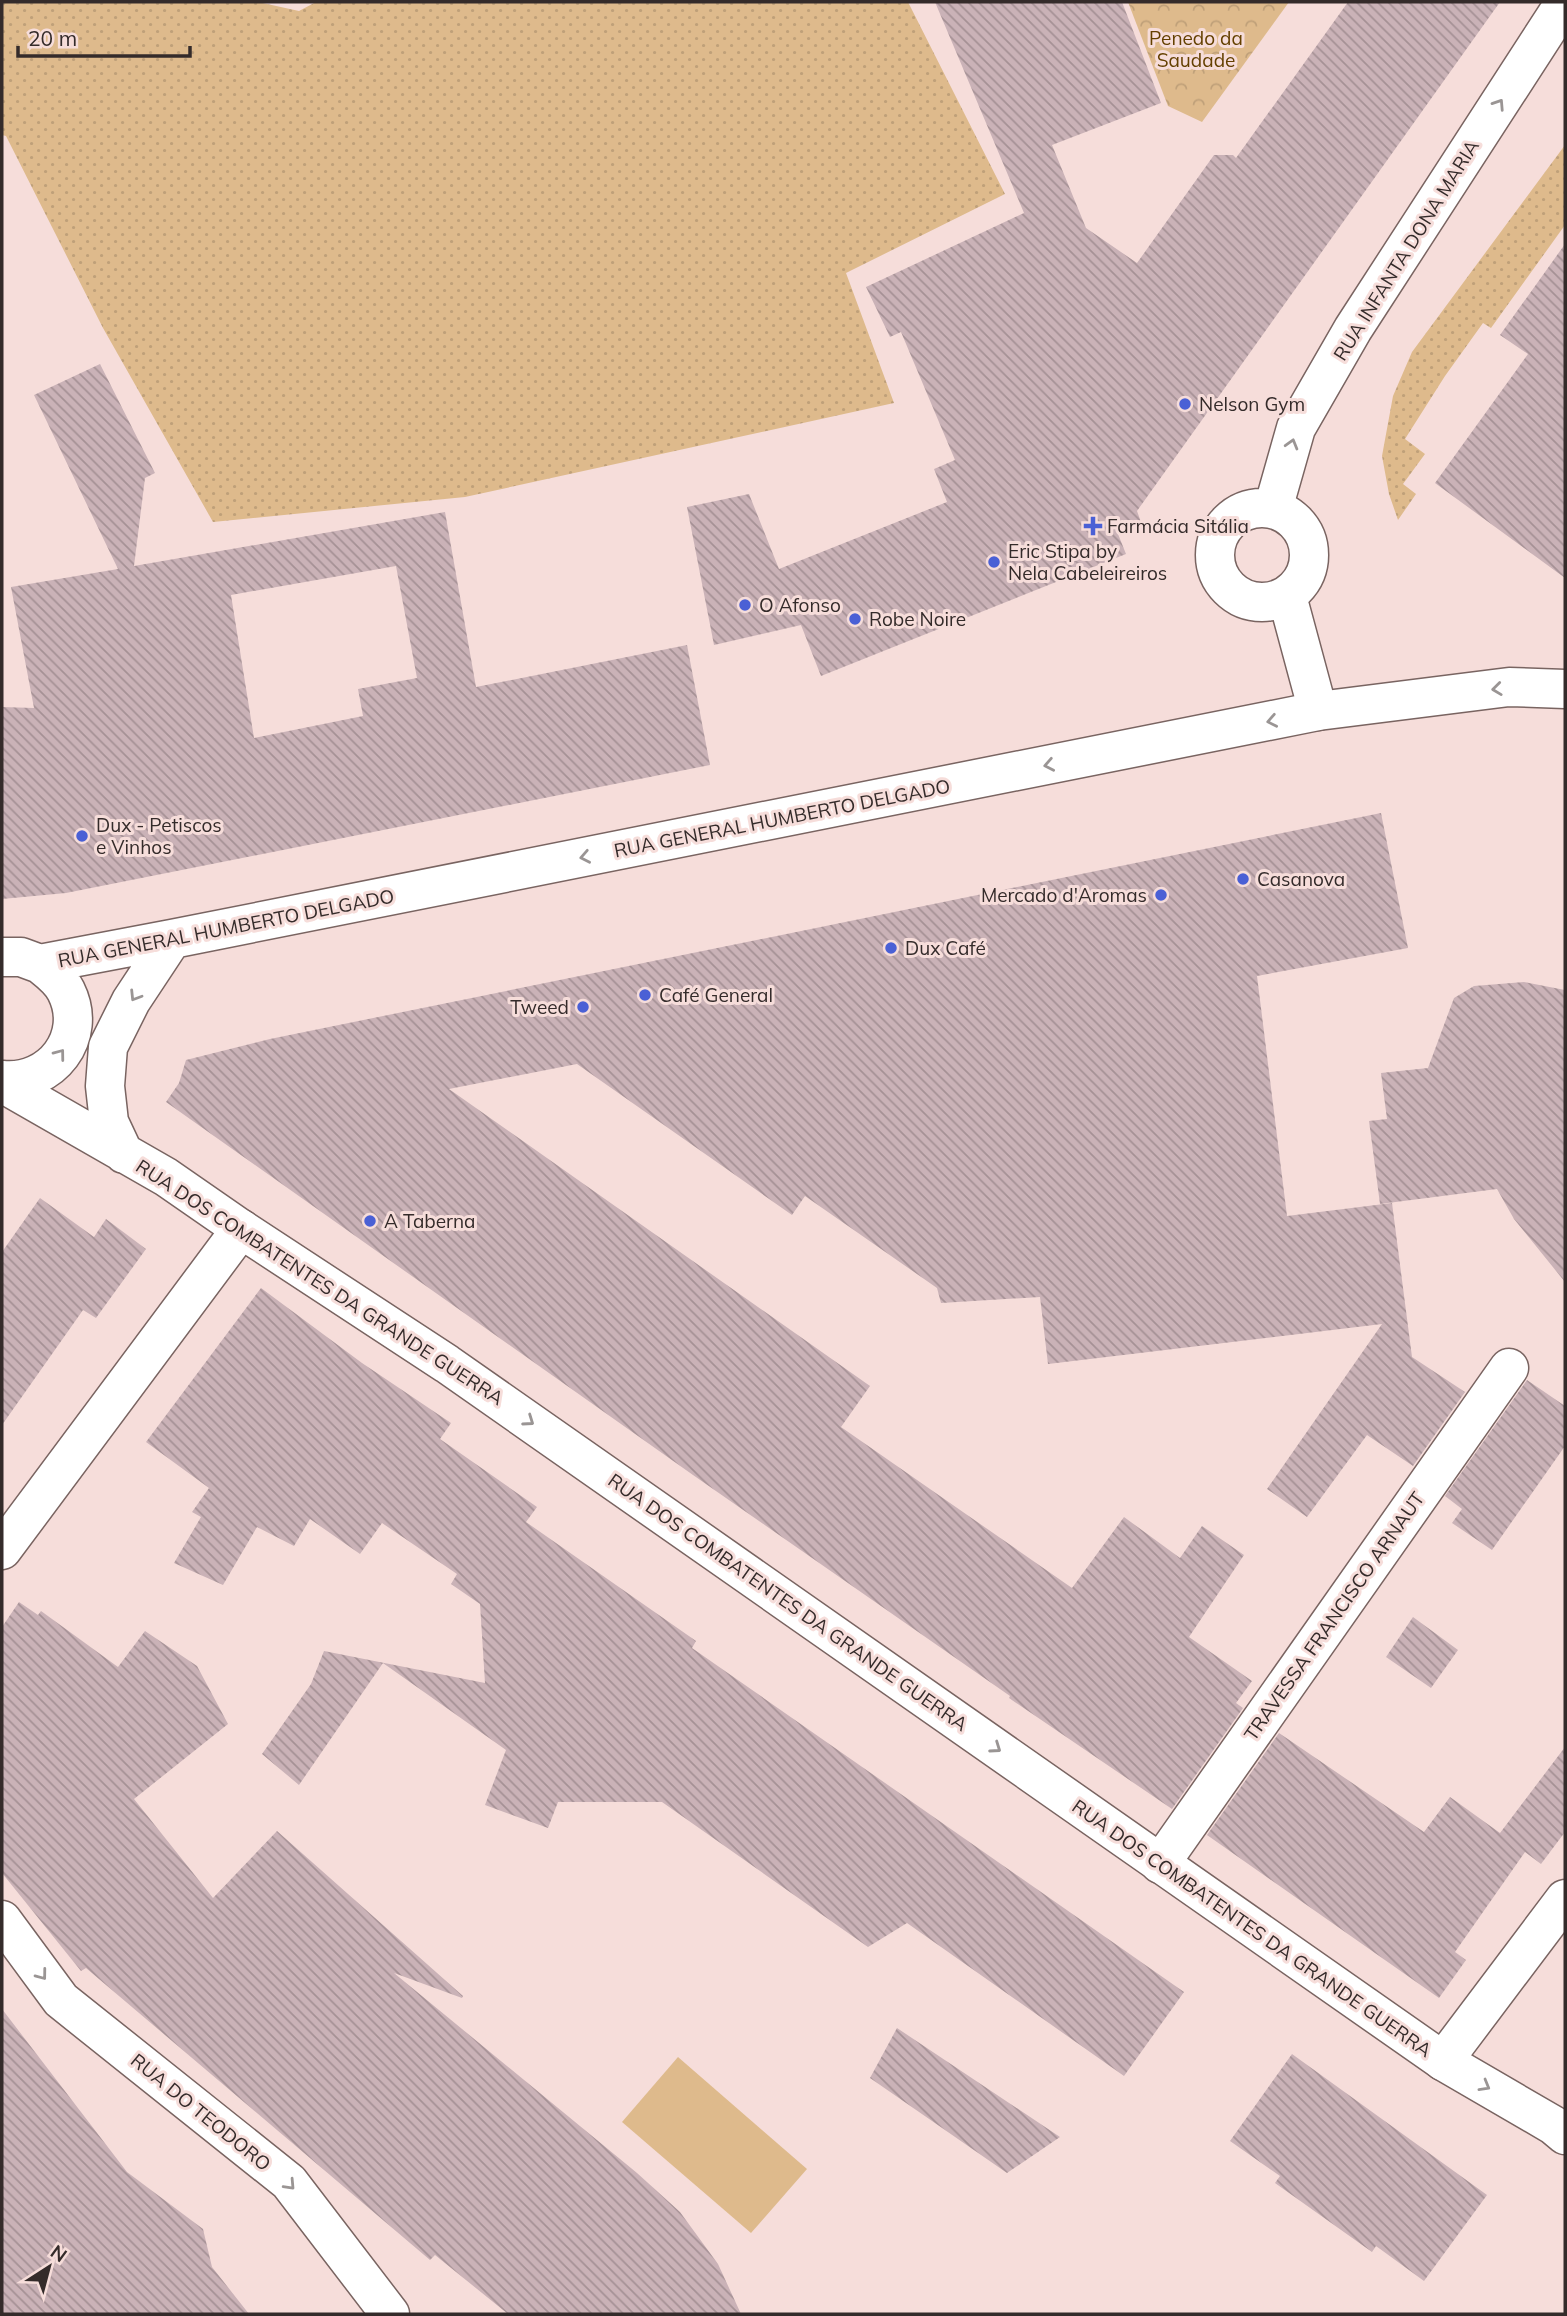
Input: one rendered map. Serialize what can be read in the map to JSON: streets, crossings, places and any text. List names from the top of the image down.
{
  "streets": {
    "main road": [
      "RUA INFANTA DONA MARIA",
      "RUA GENERAL HUMBERTO DELGADO",
      "RUA DOS COMBATENTES DA GRANDE GUERRA",
      "TRAVESSA FRANCISCO ARNAUT",
      "RUA DO TEODORO"
    ]
  },
  "crossings": [
    ["RUA DOS COMBATENTES DA GRANDE GUERRA", "TRAVESSA FRANCISCO ARNAUT"]
  ],
  "one_way": [
    "RUA INFANTA DONA MARIA",
    "RUA GENERAL HUMBERTO DELGADO",
    "RUA DOS COMBATENTES DA GRANDE GUERRA",
    "RUA DO TEODORO"
  ],
  "parks": ["Penedo da Saudade"],
  "places": {
    "other": [
      "Nelson Gym",
      "Eric Stipa by Nela Cabeleireiros",
      "O Afonso",
      "Robe Noire",
      "Dux - Petiscos e Vinhos",
      "Casanova",
      "Mercado d'Aromas",
      "Dux Café",
      "Café General",
      "Tweed",
      "A Taberna"
    ],
    "health": ["Farmácia Sitália"]
  },
  "scale_bar": "20 m",
  "north": "top right"
}
